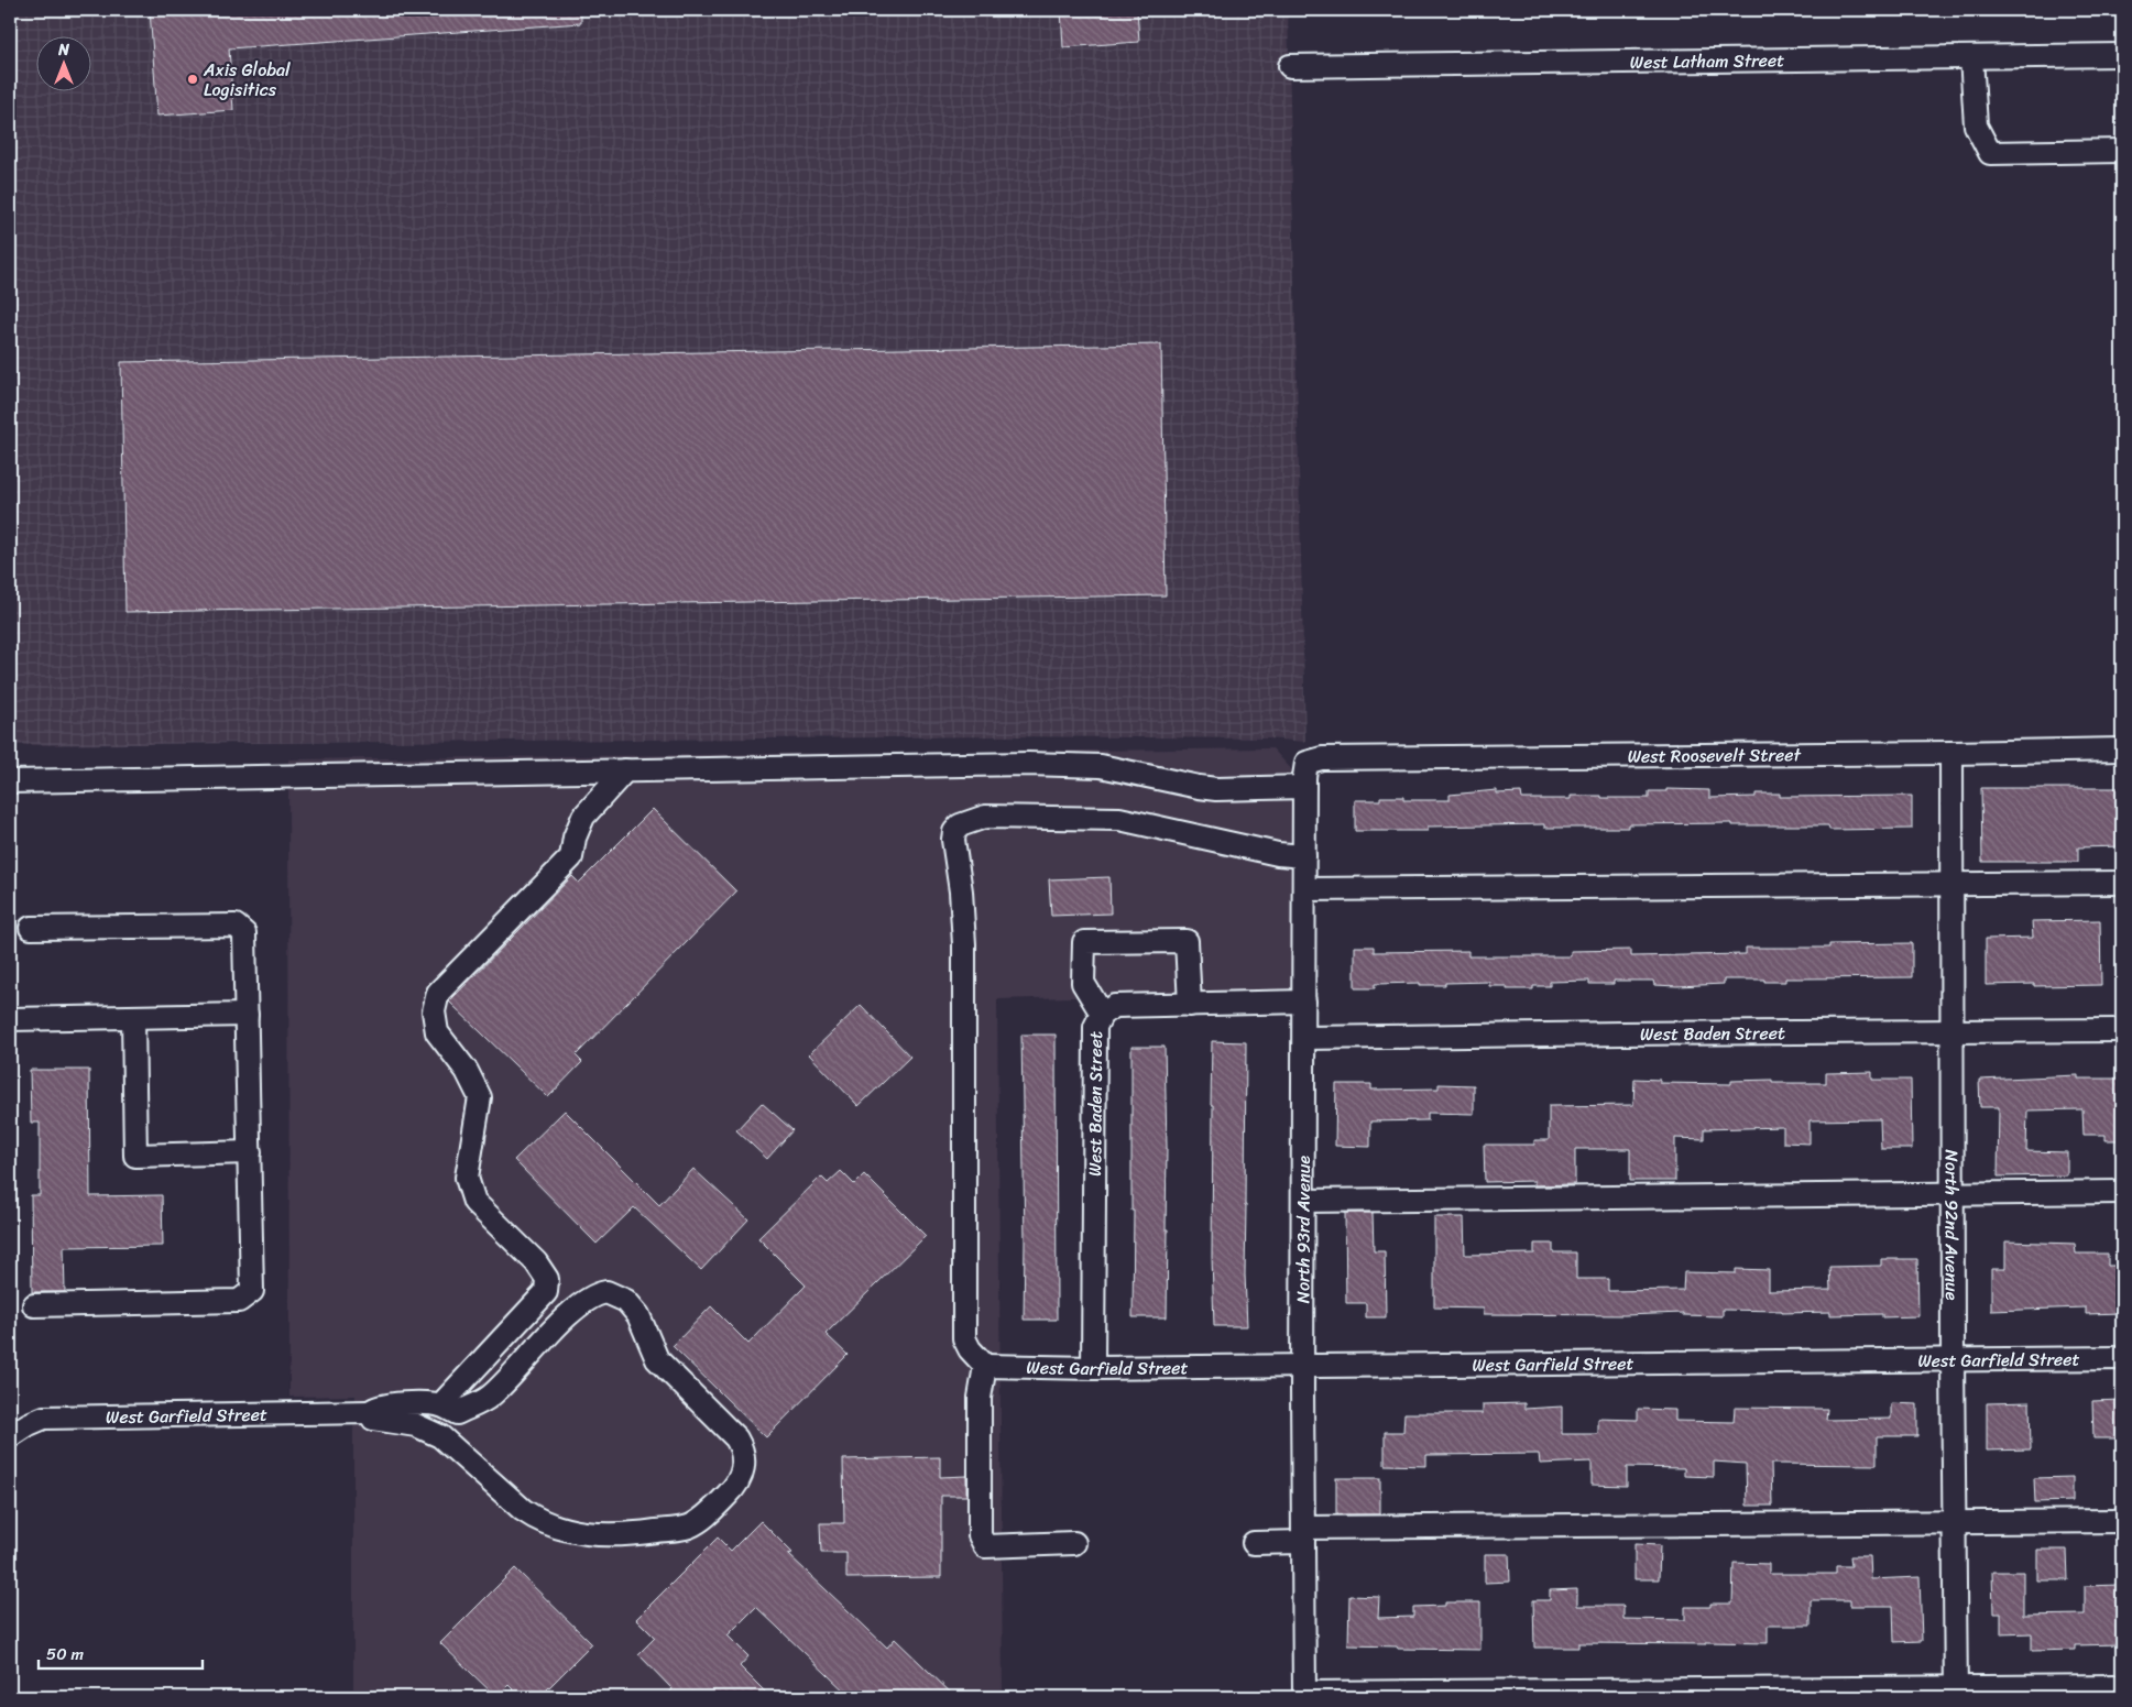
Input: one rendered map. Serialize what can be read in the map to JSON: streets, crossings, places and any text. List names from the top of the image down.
{
  "streets": {
    "street": [
      "West Latham Street",
      "West Roosevelt Street",
      "West Baden Street",
      "North 92nd Avenue",
      "North 93rd Avenue",
      "West Garfield Street"
    ]
  },
  "crossings": [
    ["West Roosevelt Street", "North 92nd Avenue"],
    ["West Roosevelt Street", "North 93rd Avenue"],
    ["West Baden Street", "North 92nd Avenue"],
    ["West Baden Street", "North 93rd Avenue"],
    ["West Baden Street", "West Garfield Street"],
    ["North 92nd Avenue", "West Garfield Street"],
    ["North 93rd Avenue", "West Garfield Street"]
  ],
  "places": ["Axis Global Logisitics"],
  "scale_bar": "50 m",
  "north": "top"
}
